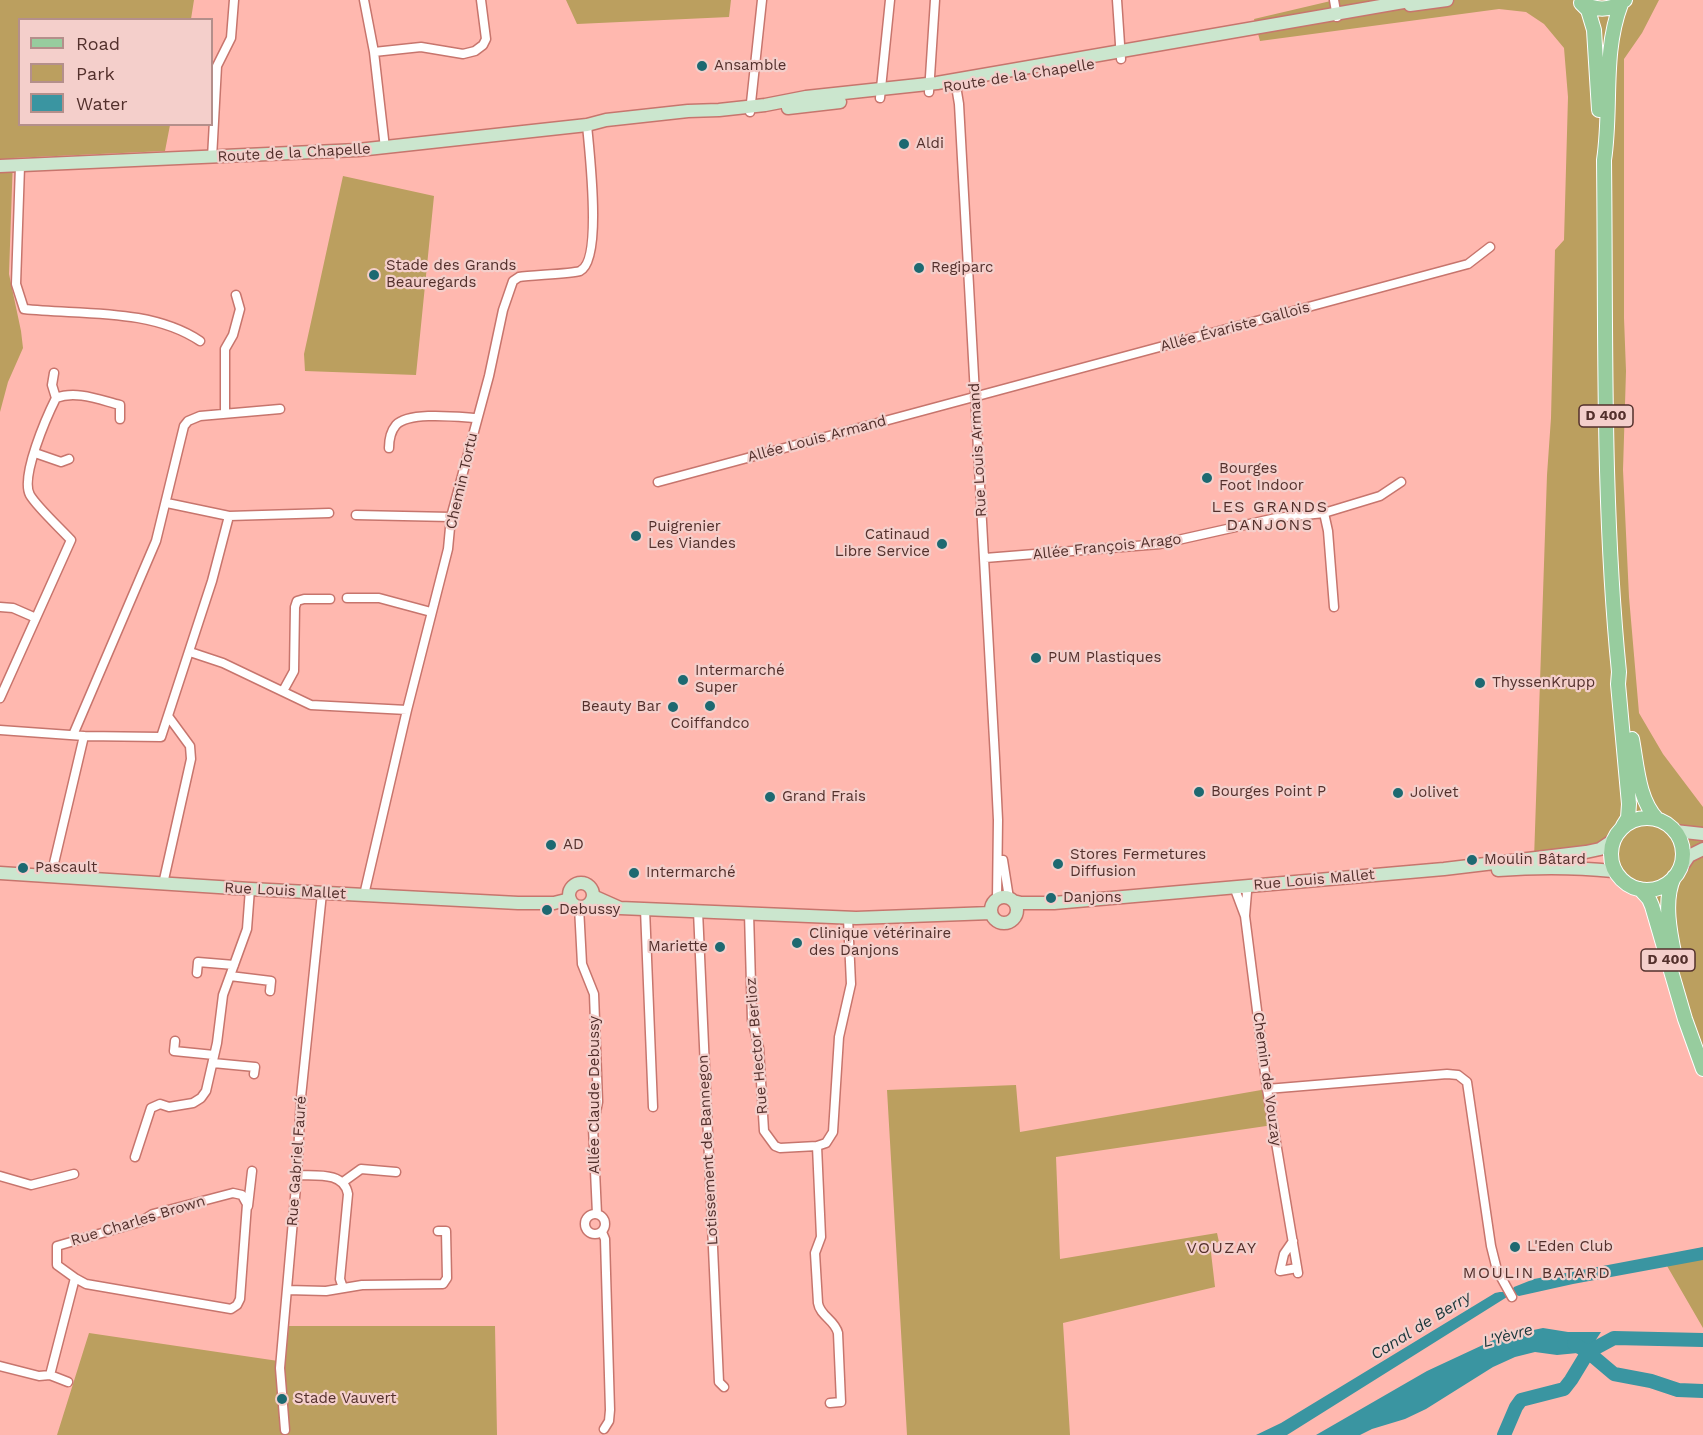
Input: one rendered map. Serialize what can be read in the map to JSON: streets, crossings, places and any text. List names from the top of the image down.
{
  "streets": {
    "main road": ["Route de la Chapelle", "D 400", "Rue Louis Mallet"],
    "street": [
      "Allée Évariste Gallois",
      "Allée Louis Armand",
      "Rue Louis Armand",
      "Chemin Tortu",
      "Allée François Arago",
      "Rue Hector Berlioz",
      "Chemin de Vouzay",
      "Allée Claude Debussy",
      "Lotissement de Bannegon",
      "Rue Gabriel Fauré",
      "Rue Charles Brown"
    ]
  },
  "crossings": [
    ["Route de la Chapelle", "Rue Louis Armand"],
    ["Route de la Chapelle", "Chemin Tortu"],
    ["Allée Évariste Gallois", "Allée Louis Armand"],
    ["Allée Évariste Gallois", "Rue Louis Armand"],
    ["D 400", "Rue Louis Mallet"],
    ["Allée Louis Armand", "Rue Louis Armand"],
    ["Rue Louis Armand", "Allée François Arago"],
    ["Rue Louis Armand", "Rue Louis Mallet"],
    ["Chemin Tortu", "Rue Louis Mallet"],
    ["Rue Louis Mallet", "Rue Hector Berlioz"],
    ["Rue Louis Mallet", "Chemin de Vouzay"],
    ["Rue Louis Mallet", "Allée Claude Debussy"],
    ["Rue Louis Mallet", "Lotissement de Bannegon"],
    ["Rue Louis Mallet", "Rue Gabriel Fauré"]
  ],
  "districts": ["LES GRANDS DANJONS", "VOUZAY", "MOULIN BATARD"],
  "water": ["Canal de Berry", "L'Yèvre"],
  "places": [
    "Ansamble",
    "Aldi",
    "Regiparc",
    "Stade des Grands Beauregards",
    "Bourges Foot Indoor",
    "Puigrenier Les Viandes",
    "Catinaud Libre Service",
    "PUM Plastiques",
    "Intermarché Super",
    "ThyssenKrupp",
    "Coiffandco",
    "Beauty Bar",
    "Bourges Point P",
    "Jolivet",
    "Grand Frais",
    "AD",
    "Moulin Bâtard",
    "Stores Fermetures Diffusion",
    "Pascault",
    "Intermarché",
    "Danjons",
    "Debussy",
    "Clinique vétérinaire des Danjons",
    "Mariette",
    "L'Eden Club",
    "Stade Vauvert"
  ],
  "legend": ["Road", "Park", "Water"]
}
